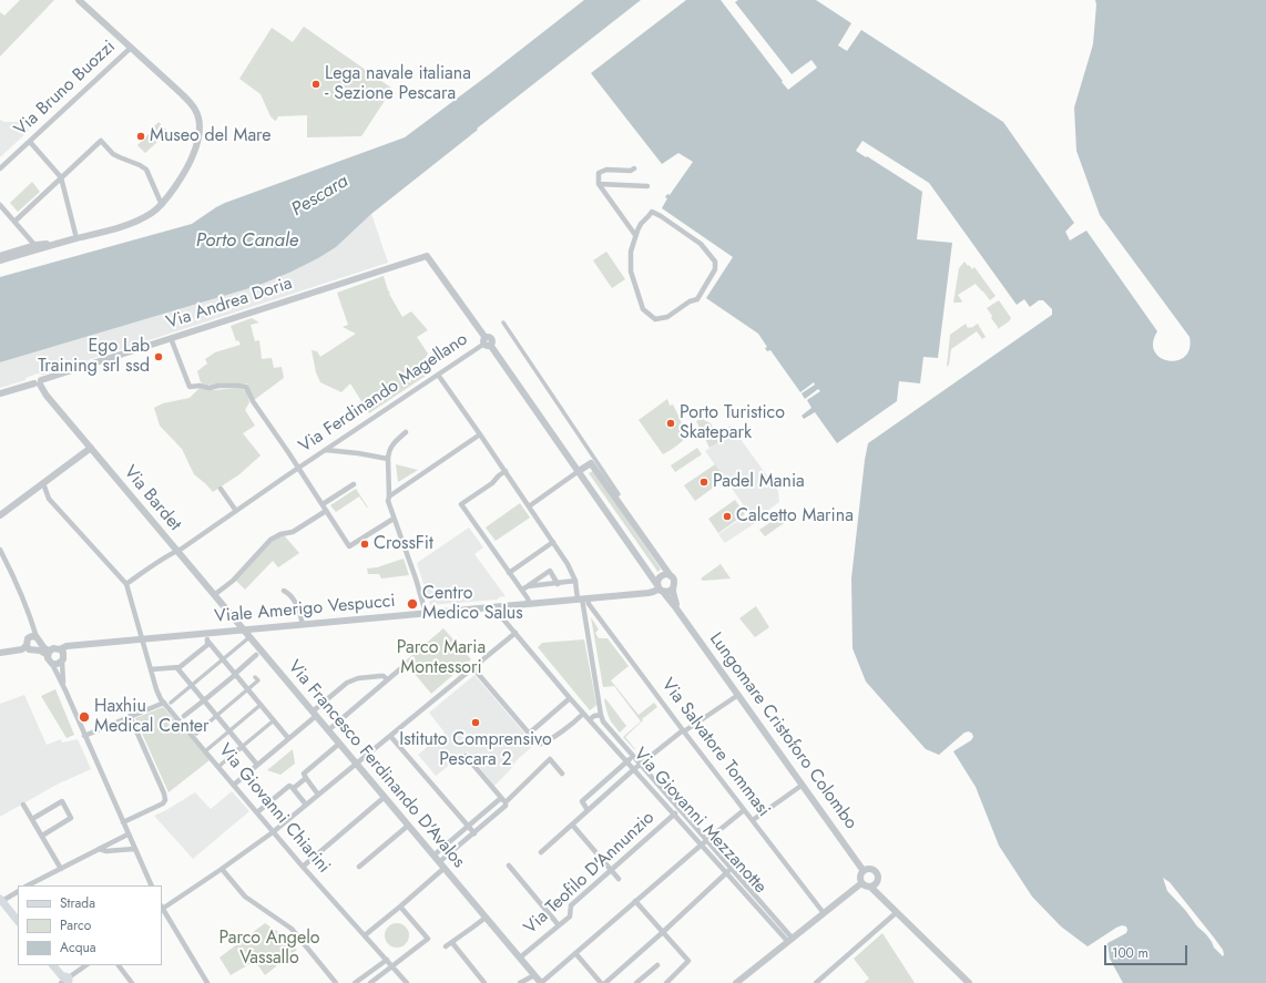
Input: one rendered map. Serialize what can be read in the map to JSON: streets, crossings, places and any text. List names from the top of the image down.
{
  "streets": {
    "street": [
      "Via Bruno Buozzi",
      "Via Andrea Doria",
      "Via Ferdinando Magellano",
      "Via Bardet",
      "Viale Amerigo Vespucci",
      "Lungomare Cristoforo Colombo",
      "Via Salvatore Tommasi",
      "Via Francesco Ferdinando D'Avalos",
      "Via Giovanni Chiarini",
      "Via Giovanni Mezzanotte",
      "Via Teofilo D'Annunzio"
    ]
  },
  "crossings": [
    ["Via Andrea Doria", "Via Bardet"],
    ["Via Andrea Doria", "Lungomare Cristoforo Colombo"],
    ["Via Ferdinando Magellano", "Via Bardet"],
    ["Via Ferdinando Magellano", "Lungomare Cristoforo Colombo"],
    ["Via Ferdinando Magellano", "Via Giovanni Chiarini"],
    ["Via Ferdinando Magellano", "Via Giovanni Mezzanotte"],
    ["Via Bardet", "Viale Amerigo Vespucci"],
    ["Via Bardet", "Via Francesco Ferdinando D'Avalos"],
    ["Viale Amerigo Vespucci", "Lungomare Cristoforo Colombo"],
    ["Viale Amerigo Vespucci", "Via Salvatore Tommasi"],
    ["Viale Amerigo Vespucci", "Via Francesco Ferdinando D'Avalos"],
    ["Viale Amerigo Vespucci", "Via Giovanni Chiarini"],
    ["Viale Amerigo Vespucci", "Via Giovanni Mezzanotte"],
    ["Via Salvatore Tommasi", "Via Giovanni Mezzanotte"],
    ["Via Francesco Ferdinando D'Avalos", "Via Teofilo D'Annunzio"],
    ["Via Giovanni Mezzanotte", "Via Teofilo D'Annunzio"]
  ],
  "water": ["Pescara", "Porto Canale"],
  "parks": ["Parco Maria Montessori", "Parco Angelo Vassallo"],
  "places": [
    "Lega navale italiana - Sezione Pescara",
    "Museo del Mare",
    "Ego Lab Training srl ssd",
    "Porto Turistico Skatepark",
    "Padel Mania",
    "Calcetto Marina",
    "CrossFit",
    "Centro Medico Salus",
    "Haxhiu Medical Center",
    "Istituto Comprensivo Pescara 2"
  ],
  "legend": ["Strada", "Parco", "Acqua"],
  "scale_bar": "100 m"
}
